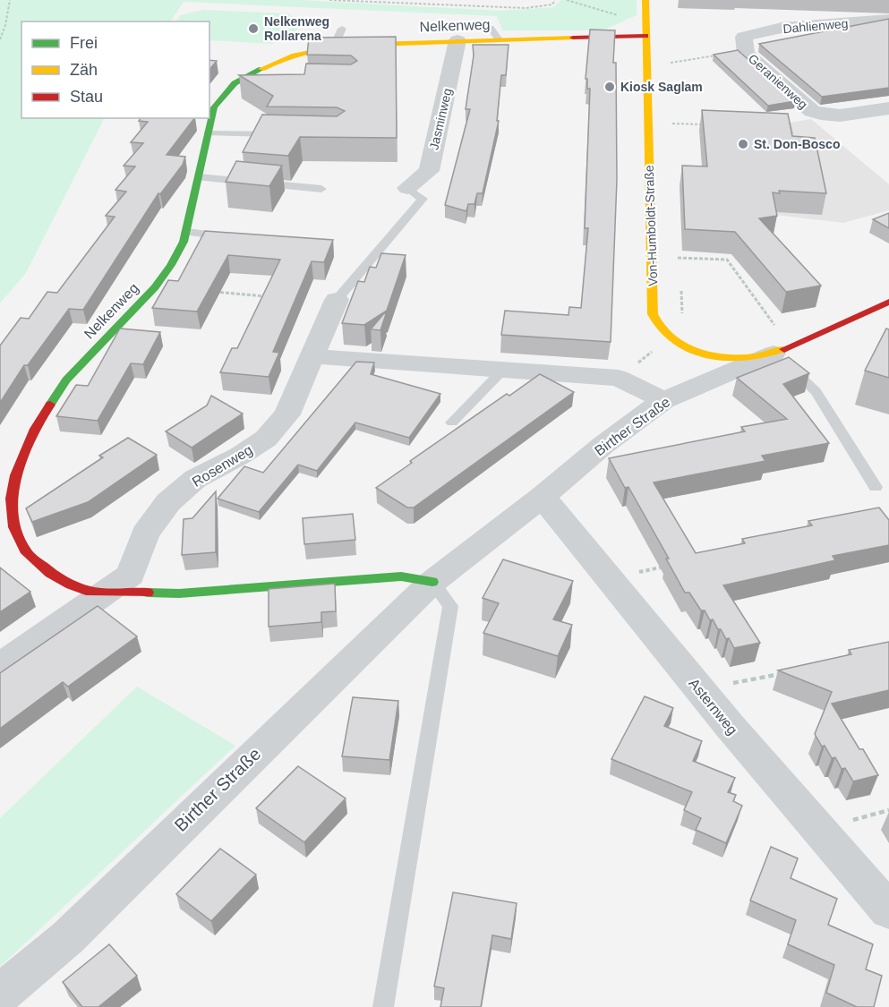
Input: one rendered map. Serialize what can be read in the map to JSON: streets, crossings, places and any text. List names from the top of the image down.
{
  "streets": {
    "street": [
      "Nelkenweg",
      "Dahlienweg",
      "Geranienweg",
      "Jasminweg",
      "Von-Humboldt-Straße",
      "Birther Straße",
      "Rosenweg",
      "Asternweg"
    ]
  },
  "crossings": [
    ["Nelkenweg", "Jasminweg"],
    ["Nelkenweg", "Von-Humboldt-Straße"],
    ["Nelkenweg", "Birther Straße"],
    ["Nelkenweg", "Rosenweg"],
    ["Dahlienweg", "Geranienweg"],
    ["Von-Humboldt-Straße", "Birther Straße"],
    ["Birther Straße", "Asternweg"]
  ],
  "places": ["Nelkenweg Rollarena", "Kiosk Saglam", "St. Don-Bosco"],
  "legend": ["Frei", "Zäh", "Stau"]
}
